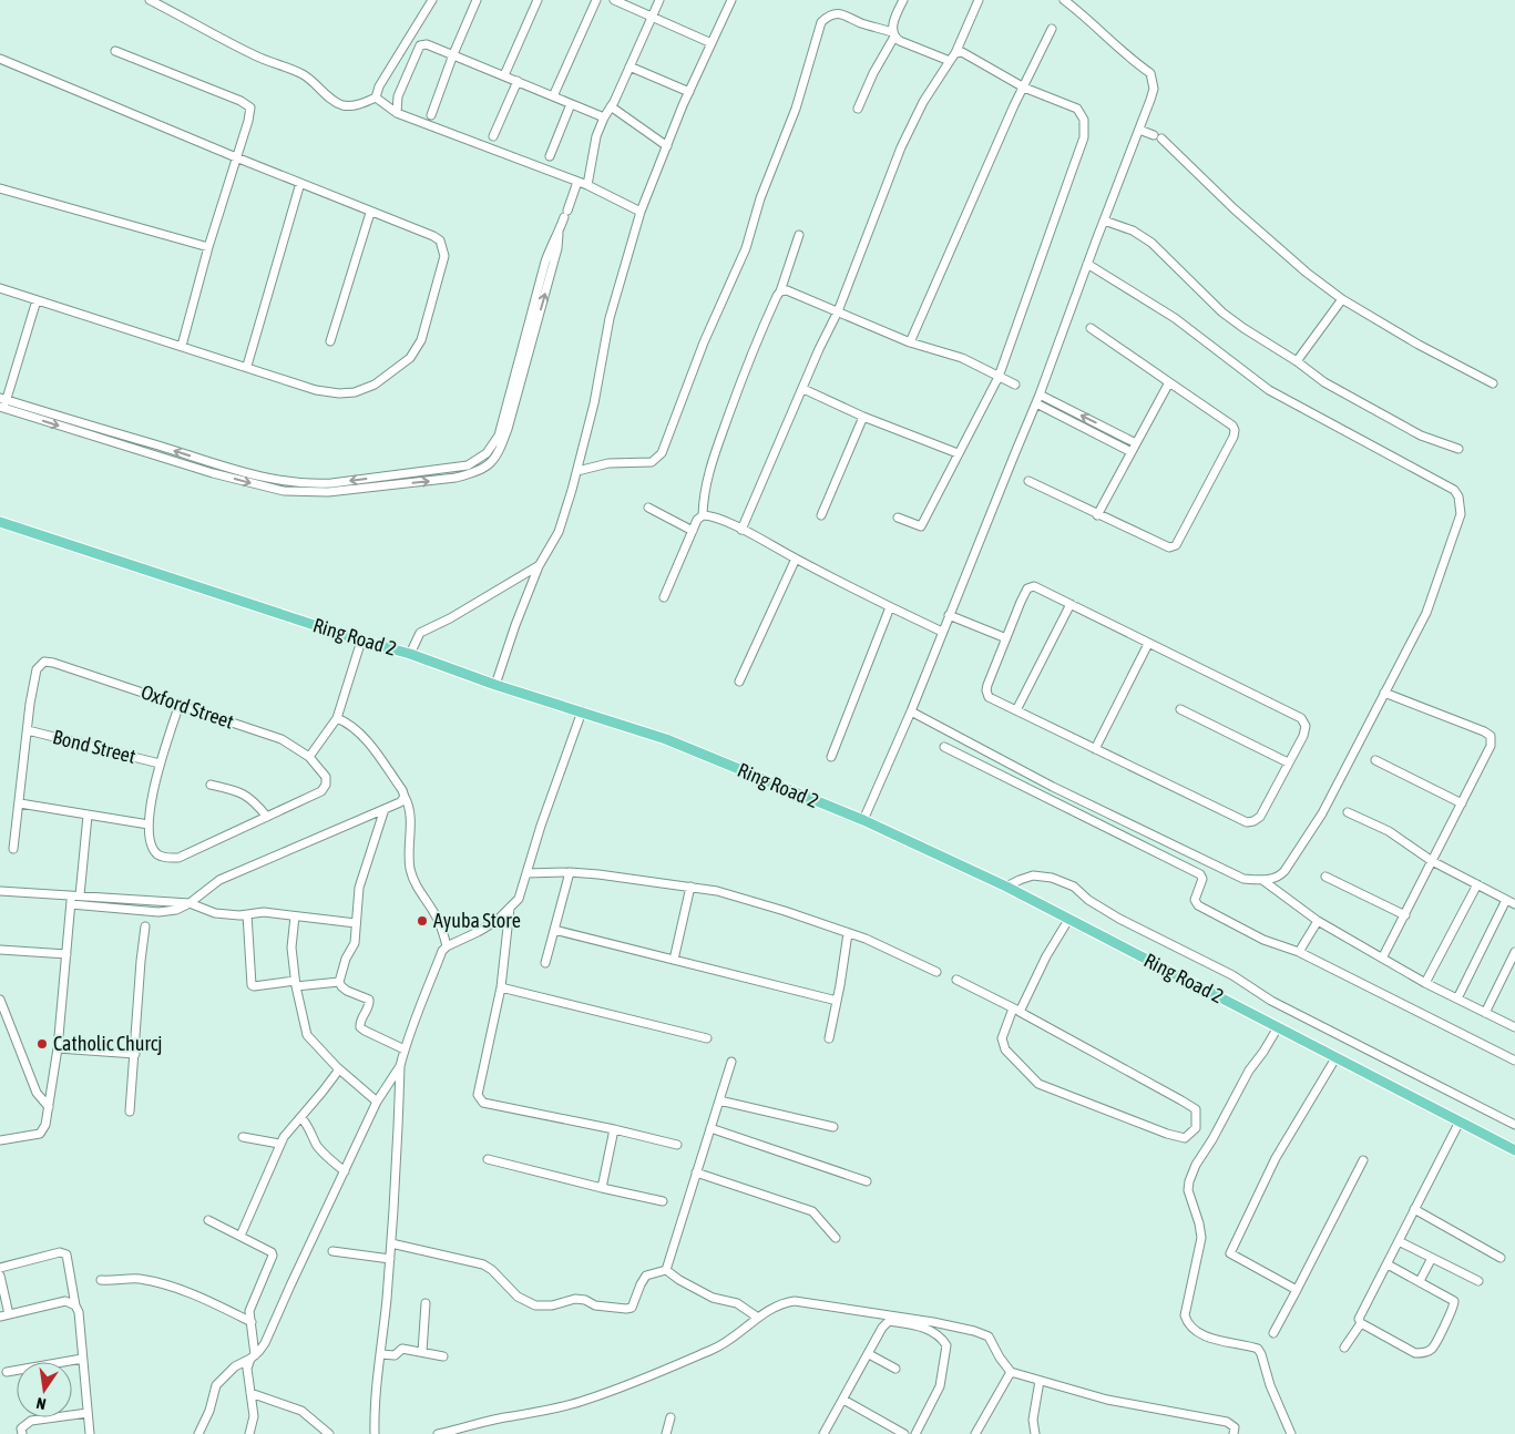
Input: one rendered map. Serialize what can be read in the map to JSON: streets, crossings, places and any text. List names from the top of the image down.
{
  "streets": {
    "main road": ["Ring Road 2"],
    "street": ["Oxford Street", "Bond Street"]
  },
  "crossings": [
    ["Oxford Street", "Bond Street"]
  ],
  "places": ["Ayuba Store", "Catholic Churcj"],
  "north": "bottom"
}
